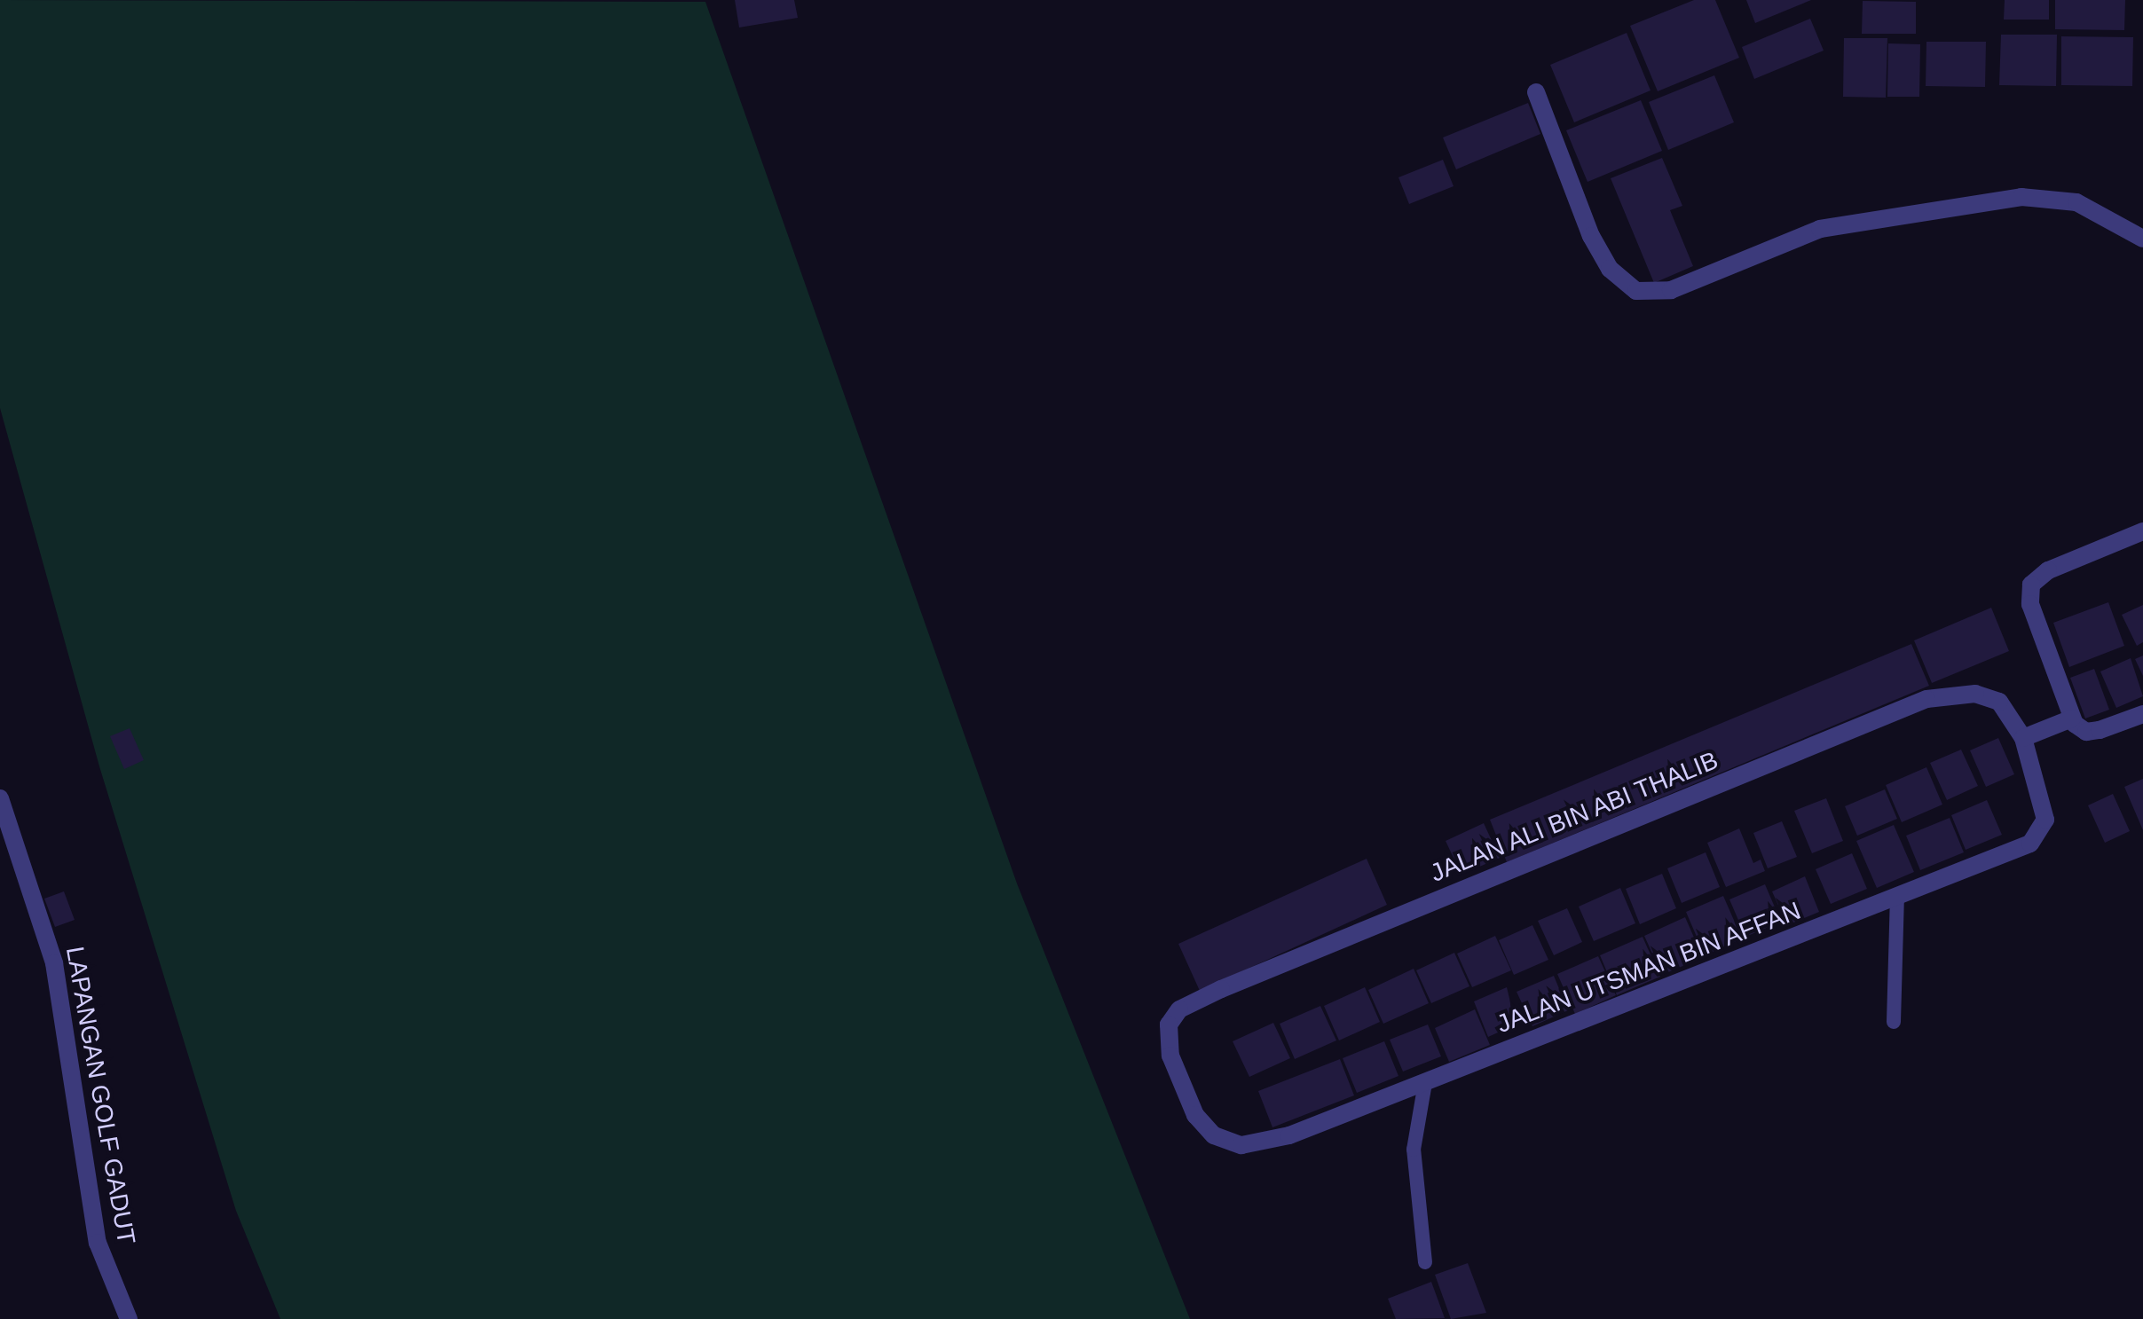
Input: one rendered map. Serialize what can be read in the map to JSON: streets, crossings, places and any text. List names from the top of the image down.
{
  "streets": {
    "street": ["JALAN ALI BIN ABI THALIB", "JALAN UTSMAN BIN AFFAN", "LAPANGAN GOLF GADUT"]
  },
  "crossings": [
    ["JALAN ALI BIN ABI THALIB", "JALAN UTSMAN BIN AFFAN"]
  ]
}
